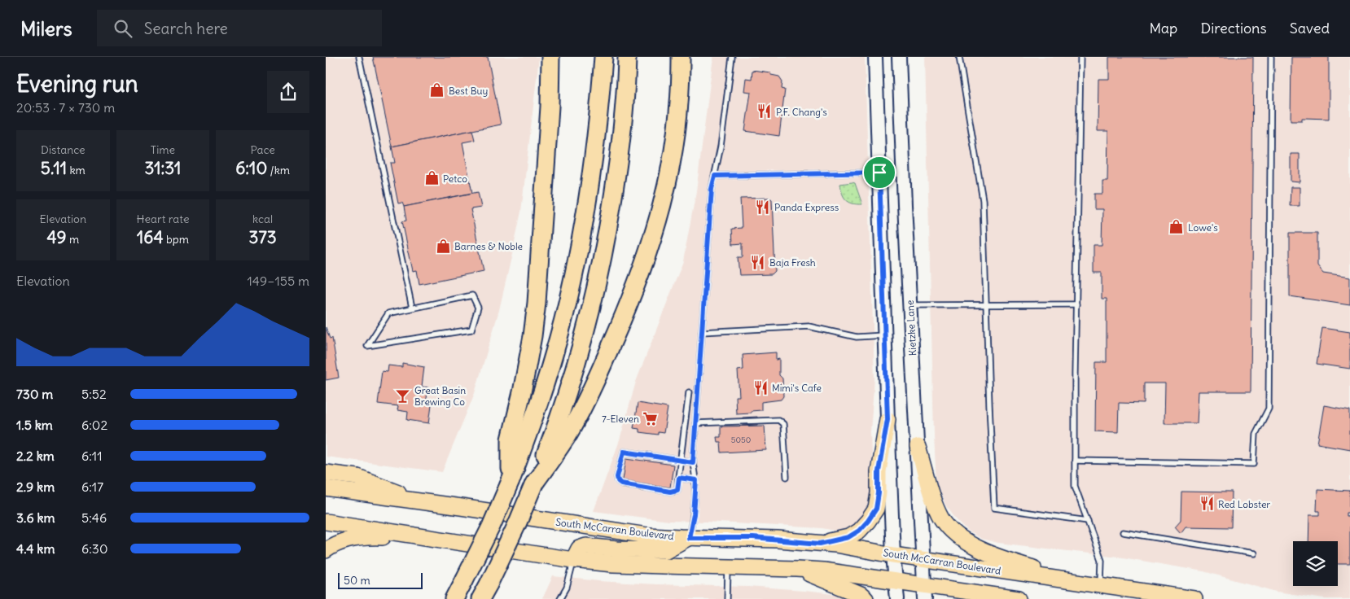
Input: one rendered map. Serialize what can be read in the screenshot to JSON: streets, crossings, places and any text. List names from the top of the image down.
{
  "streets": {
    "main road": ["Kietzke Lane", "South McCarran Boulevard"]
  },
  "crossings": [
    ["Kietzke Lane", "South McCarran Boulevard"]
  ],
  "places": {
    "shop": [
      "Best Buy",
      "Petco",
      "Lowe's",
      "Barnes & Noble"
    ],
    "restaurant": [
      "P.F. Chang's",
      "Panda Express",
      "Baja Fresh",
      "Mimi's Cafe",
      "Red Lobster"
    ],
    "bar": ["Great Basin Brewing Co"],
    "supermarket": ["7-Eleven"]
  },
  "house_numbers": ["5050"],
  "scale_bar": "50 m",
  "page": {
    "header": "Milers",
    "search": "Search here",
    "nav": ["Map", "Directions", "Saved"],
    "heading": ["Evening run", "20:53 · 7 × 730 m"],
    "stats": [
      ["Distance", "5.11 km"],
      ["Time", "31:31"],
      ["Pace", "6:10 /km"],
      ["Elevation", "49 m"],
      ["Heart rate", "164 bpm"],
      ["kcal", "373"]
    ],
    "chart": ["Elevation", "149–155 m"],
    "list": [
      {
        "name": "730 m",
        "note": "5:52"
      },
      {
        "name": "1.5 km",
        "note": "6:02"
      },
      {
        "name": "2.2 km",
        "note": "6:11"
      },
      {
        "name": "2.9 km",
        "note": "6:17"
      },
      {
        "name": "3.6 km",
        "note": "5:46"
      },
      {
        "name": "4.4 km",
        "note": "6:30"
      }
    ],
    "scale": "50 m"
  }
}
